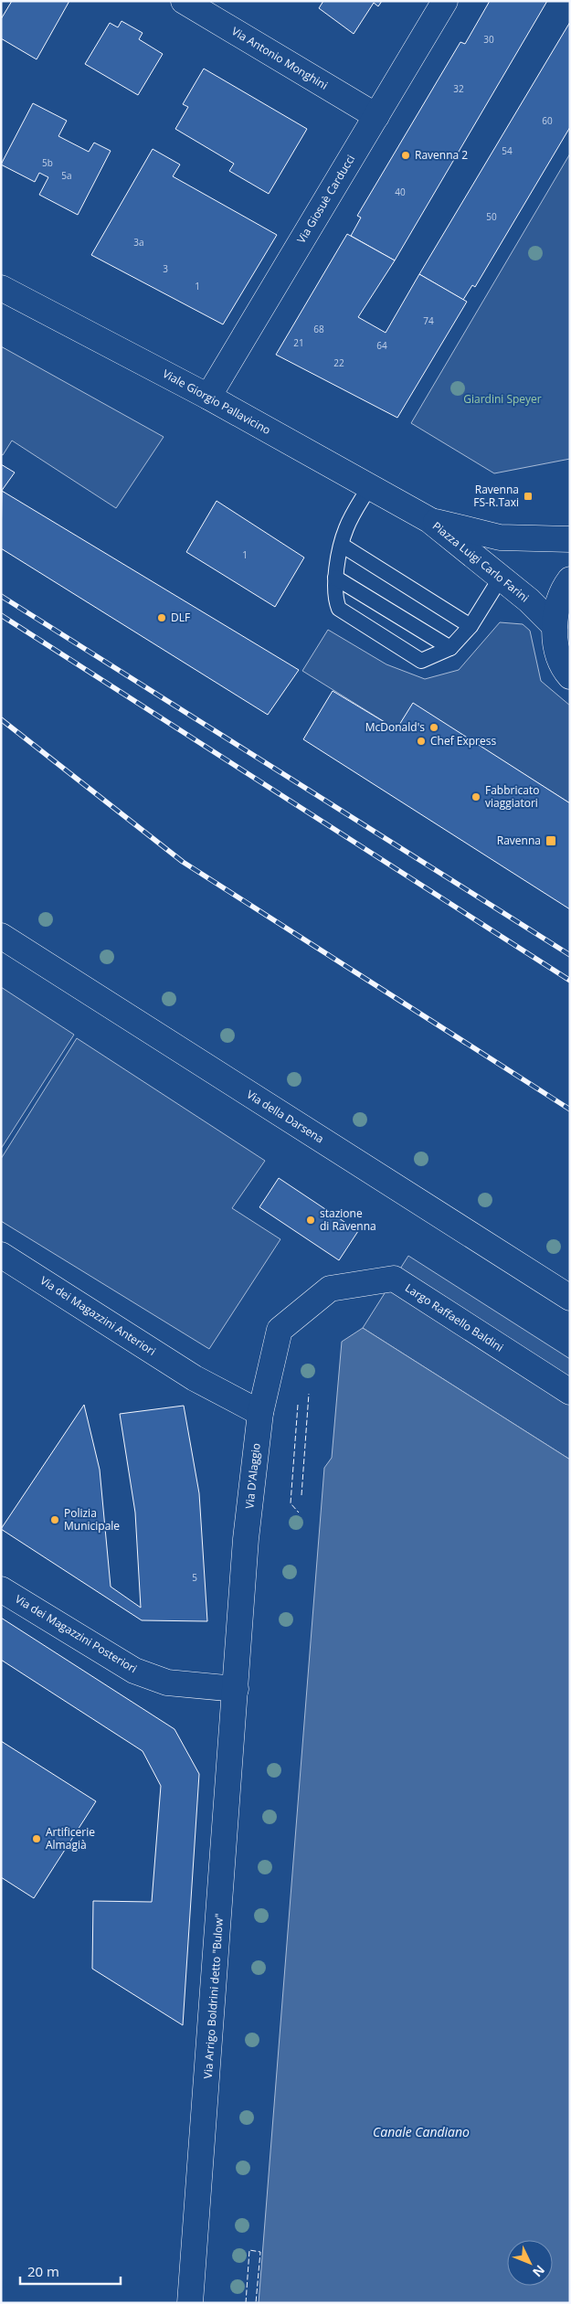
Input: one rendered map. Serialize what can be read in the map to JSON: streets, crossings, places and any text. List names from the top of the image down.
{
  "streets": {
    "street": [
      "Via Antonio Monghini",
      "Via Giosuè Carducci",
      "Viale Giorgio Pallavicino",
      "Piazza Luigi Carlo Farini",
      "Via della Darsena",
      "Via dei Magazzini Anteriori",
      "Largo Raffaello Baldini",
      "Via D'Alaggio",
      "Via dei Magazzini Posteriori",
      "Via Arrigo Boldrini detto \"Bulow\""
    ]
  },
  "crossings": [
    ["Via Antonio Monghini", "Via Giosuè Carducci"],
    ["Via Giosuè Carducci", "Viale Giorgio Pallavicino"],
    ["Viale Giorgio Pallavicino", "Piazza Luigi Carlo Farini"],
    ["Via dei Magazzini Anteriori", "Via D'Alaggio"],
    ["Largo Raffaello Baldini", "Via D'Alaggio"],
    ["Via D'Alaggio", "Via dei Magazzini Posteriori"],
    ["Via D'Alaggio", "Via Arrigo Boldrini detto \"Bulow\""],
    ["Via dei Magazzini Posteriori", "Via Arrigo Boldrini detto \"Bulow\""]
  ],
  "water": ["Canale Candiano"],
  "parks": ["Giardini Speyer"],
  "places": {
    "other": [
      "Ravenna 2",
      "DLF",
      "McDonald's",
      "Chef Express",
      "Fabbricato viaggiatori",
      "stazione di Ravenna",
      "Polizia Municipale",
      "Artificerie Almagià"
    ],
    "transit": ["Ravenna FS-R.Taxi", "Ravenna"]
  },
  "house_numbers": [
    "30",
    "32",
    "60",
    "54",
    "5b",
    "5a",
    "40",
    "50",
    "3a",
    "3",
    "1",
    "74",
    "68",
    "21",
    "64",
    "22",
    "1",
    "5"
  ],
  "scale_bar": "20 m",
  "north": "bottom right"
}
